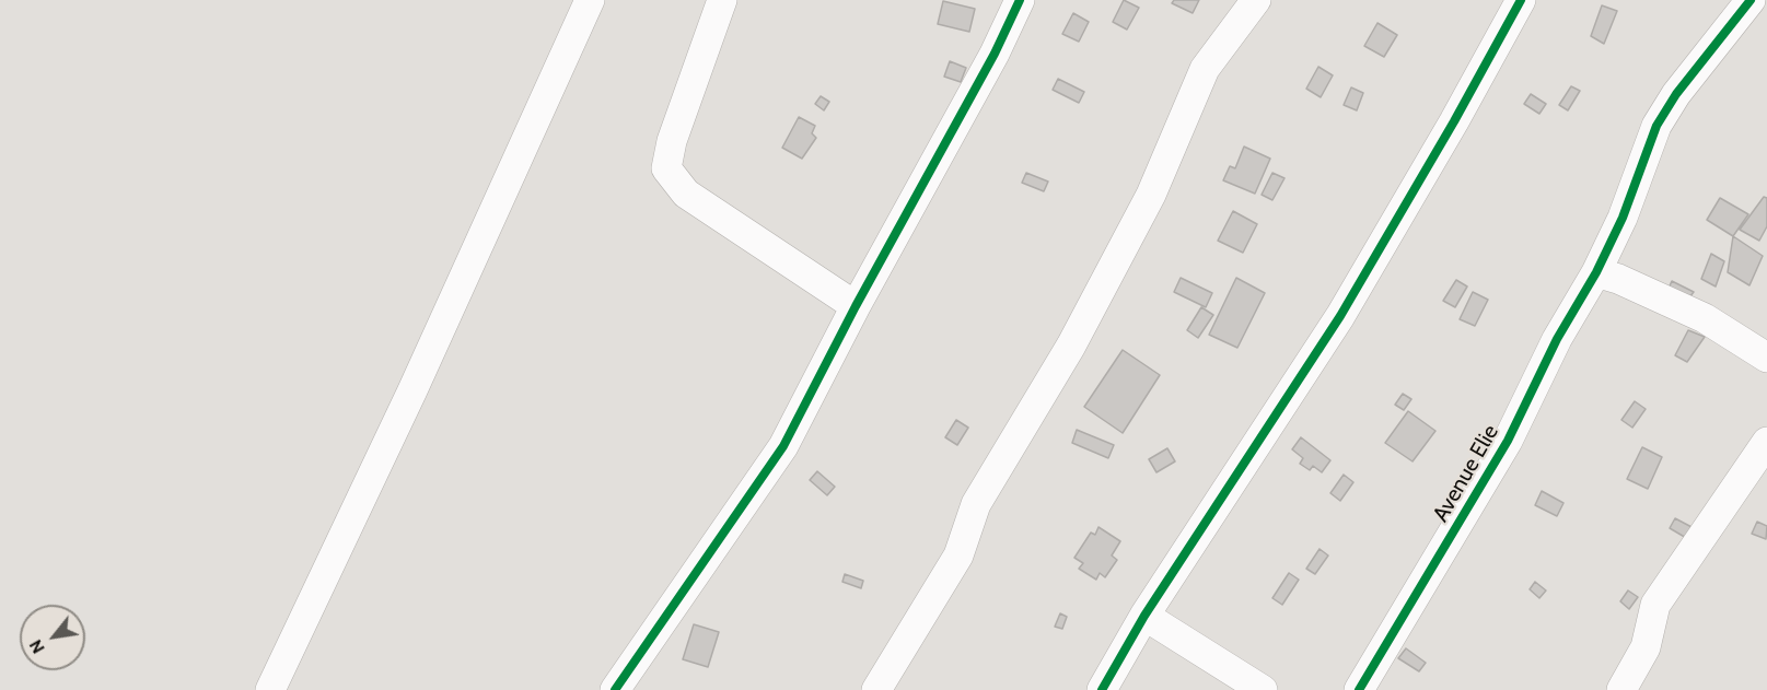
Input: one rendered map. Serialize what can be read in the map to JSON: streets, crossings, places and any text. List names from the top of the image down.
{
  "streets": {
    "street": ["Avenue Elie"]
  },
  "north": "bottom left"
}
